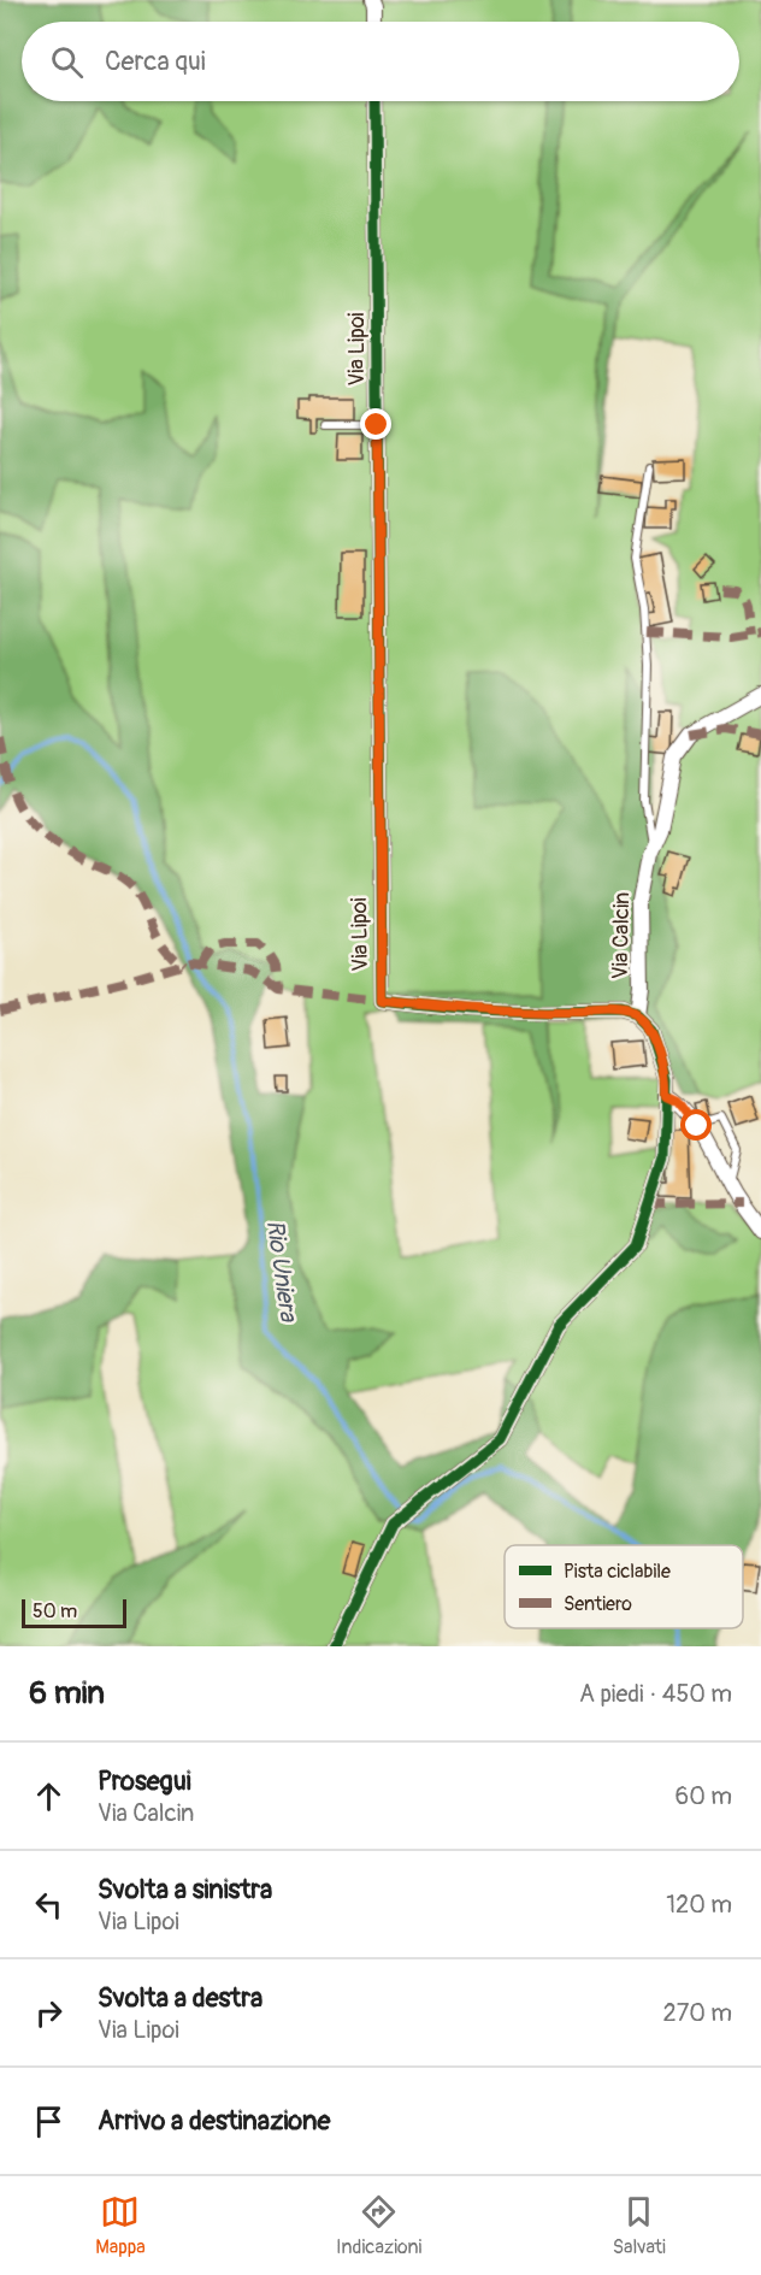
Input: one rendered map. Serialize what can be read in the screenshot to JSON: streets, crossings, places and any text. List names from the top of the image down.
{
  "streets": {
    "street": ["Via Lipoi", "Via Calcin"]
  },
  "crossings": [
    ["Via Lipoi", "Via Calcin"]
  ],
  "water": ["Rio Uniera"],
  "legend": ["Pista ciclabile", "Sentiero"],
  "scale_bar": "50 m",
  "page": {
    "search": "Cerca qui",
    "scale": "50 m",
    "heading": ["6 min", "A piedi · 450 m"],
    "list": [
      ["Prosegui", "Via Calcin", "60 m"],
      ["Svolta a sinistra", "Via Lipoi", "120 m"],
      ["Svolta a destra", "Via Lipoi", "270 m"],
      "Arrivo a destinazione"
    ],
    "nav": ["Mappa", "Indicazioni", "Salvati"]
  }
}
